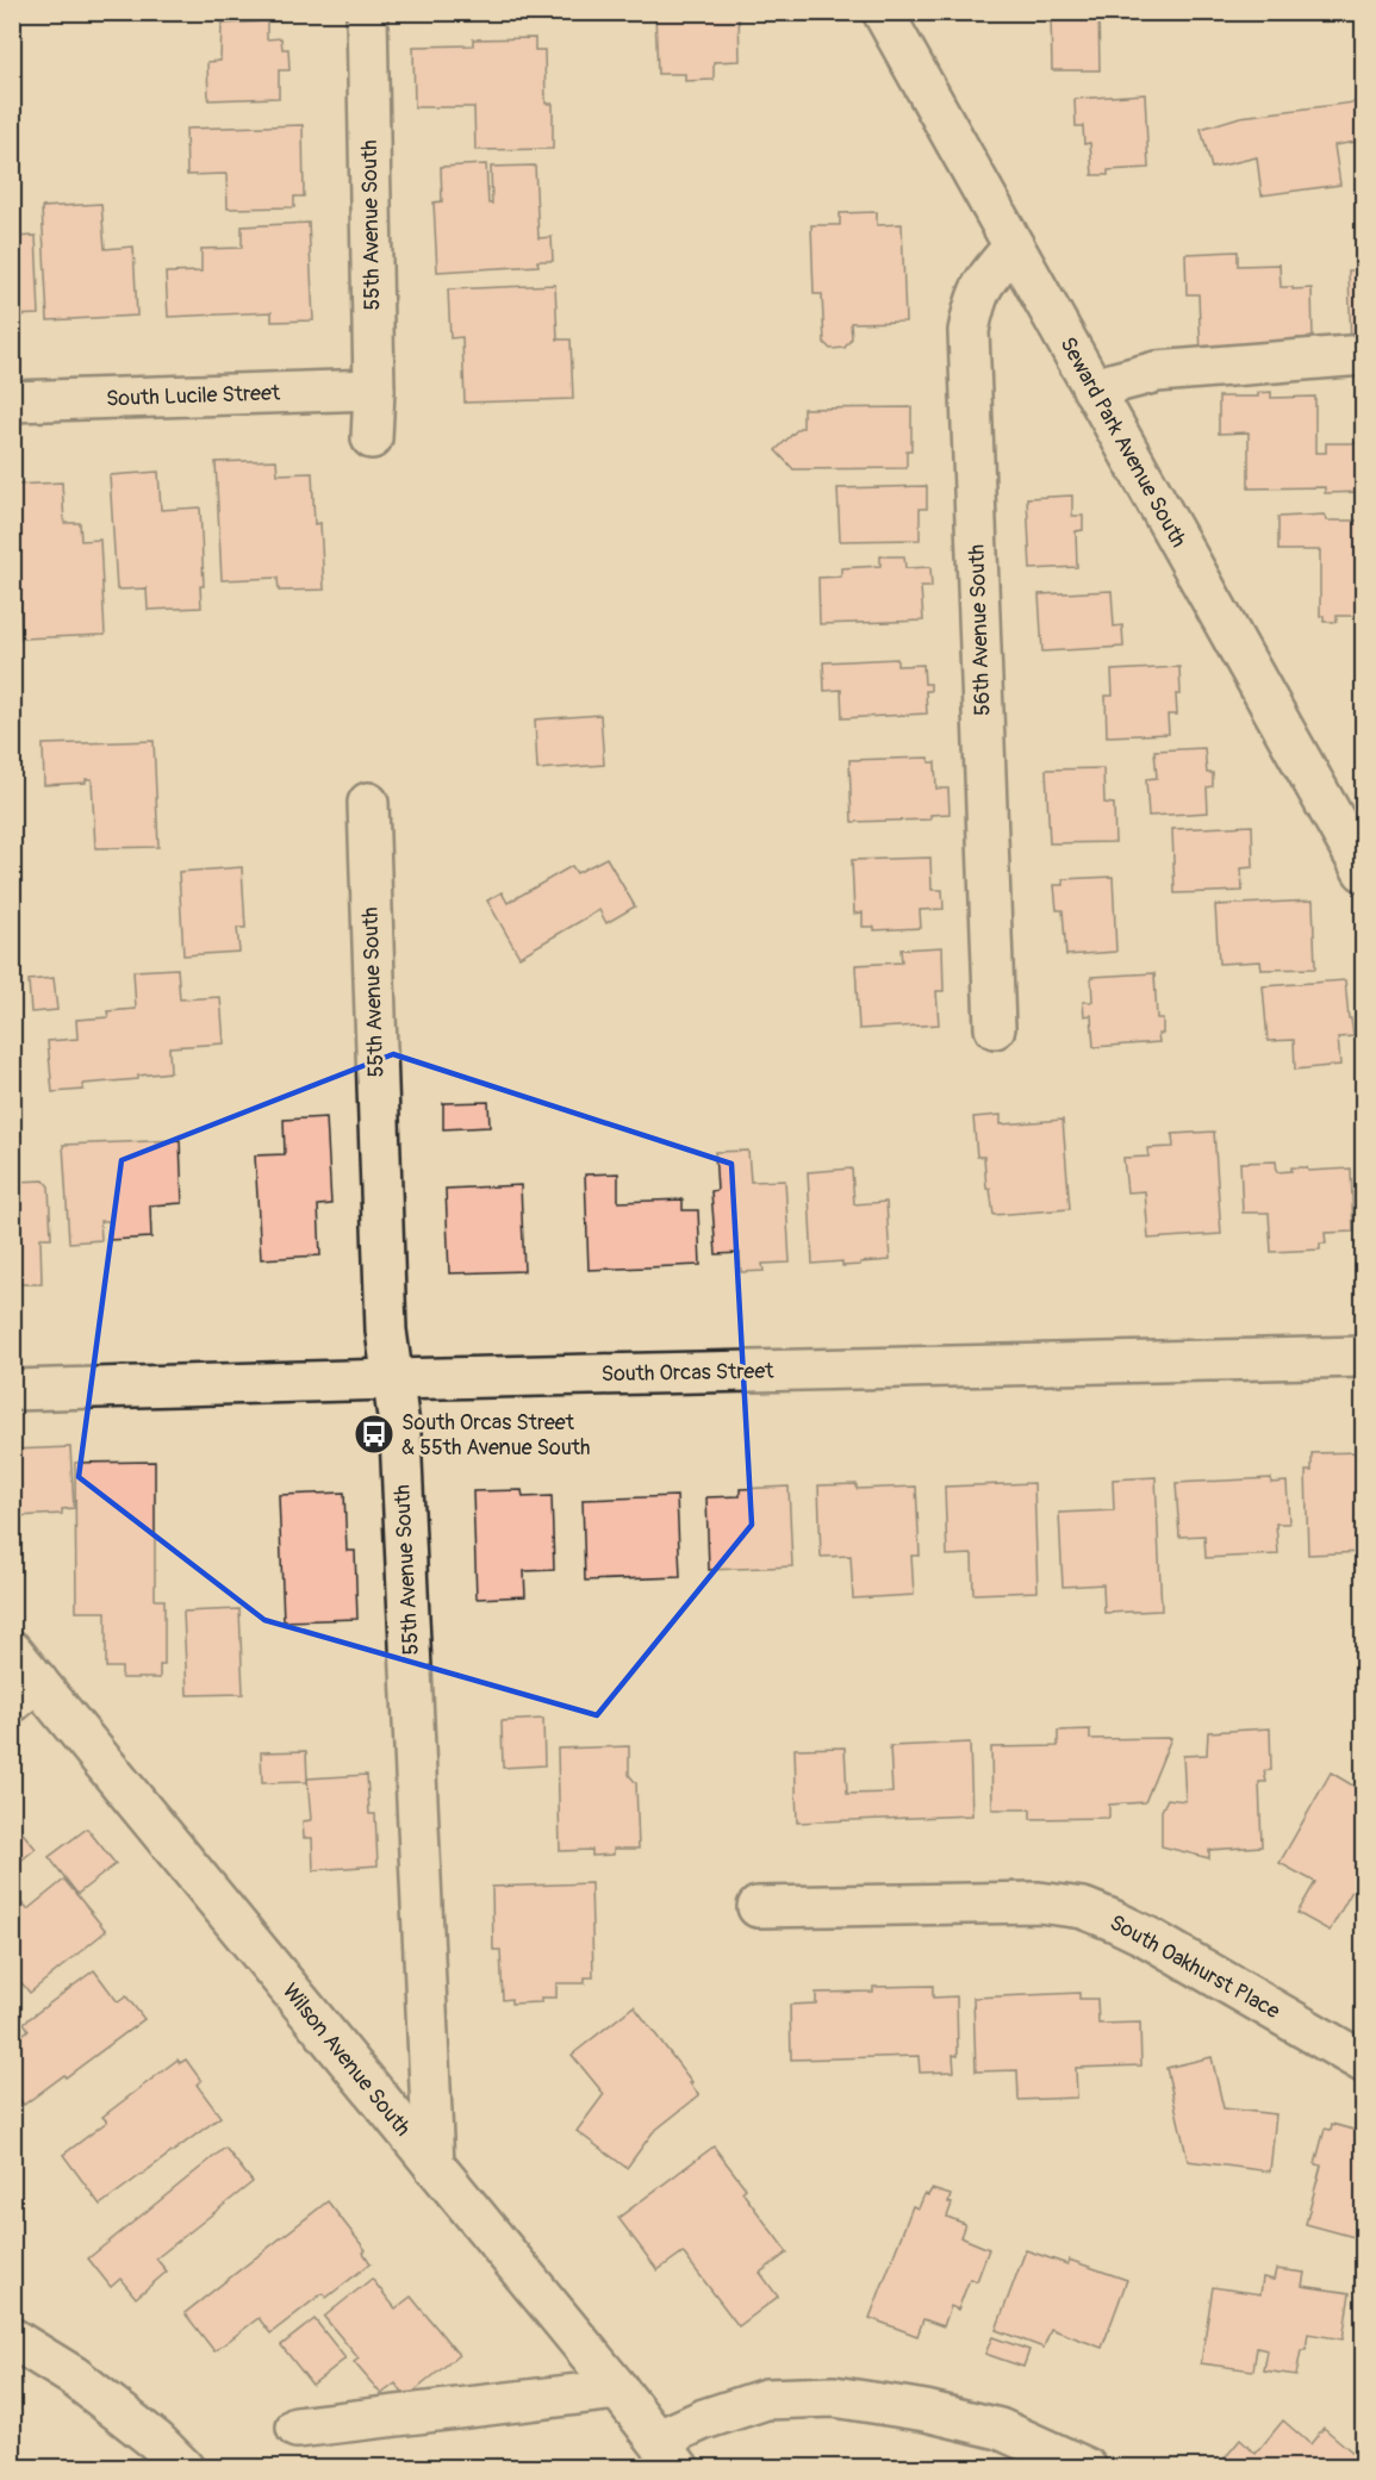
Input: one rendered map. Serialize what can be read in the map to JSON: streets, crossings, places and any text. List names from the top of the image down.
{
  "streets": {
    "street": [
      "55th Avenue South",
      "South Lucile Street",
      "Seward Park Avenue South",
      "56th Avenue South",
      "South Orcas Street",
      "South Oakhurst Place",
      "Wilson Avenue South"
    ]
  },
  "crossings": [
    ["55th Avenue South", "South Lucile Street"],
    ["55th Avenue South", "South Orcas Street"],
    ["55th Avenue South", "Wilson Avenue South"],
    ["Seward Park Avenue South", "56th Avenue South"]
  ],
  "places": {
    "bus stop": ["South Orcas Street & 55th Avenue South"]
  }
}
